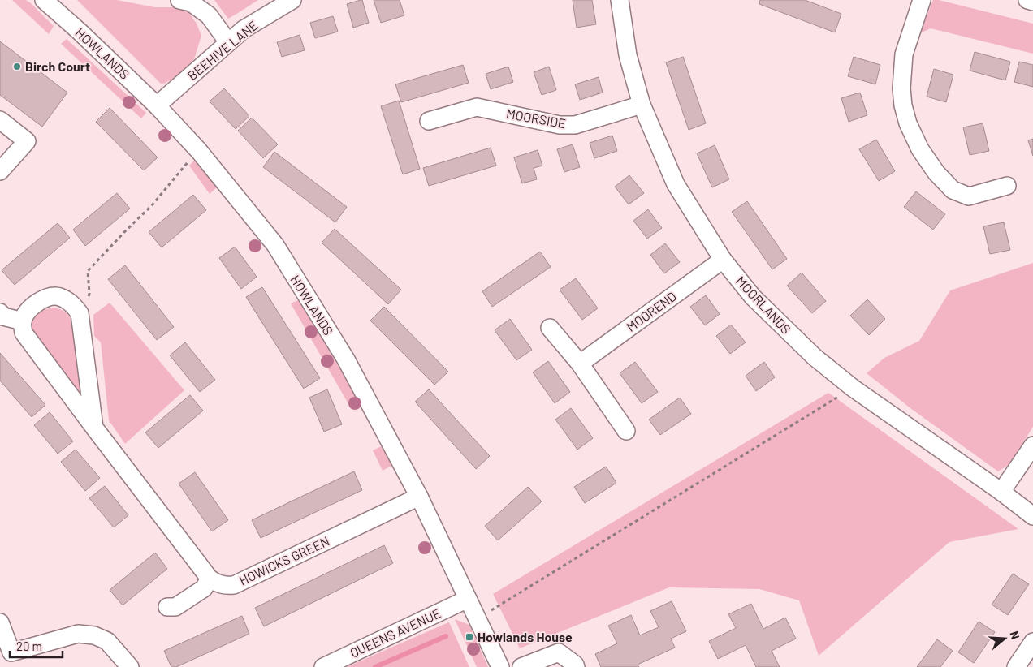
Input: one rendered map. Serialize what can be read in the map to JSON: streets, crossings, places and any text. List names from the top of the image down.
{
  "streets": {
    "street": [
      "BEEHIVE LANE",
      "HOWLANDS",
      "MOORSIDE",
      "MOORLANDS",
      "MOOREND",
      "HOWICKS GREEN",
      "QUEENS AVENUE"
    ]
  },
  "crossings": [
    ["BEEHIVE LANE", "HOWLANDS"],
    ["HOWLANDS", "HOWICKS GREEN"],
    ["HOWLANDS", "QUEENS AVENUE"],
    ["MOORSIDE", "MOORLANDS"],
    ["MOORLANDS", "MOOREND"]
  ],
  "places": {
    "other": ["Birch Court"],
    "transit": ["Howlands House"]
  },
  "scale_bar": "20 m",
  "north": "right"
}
